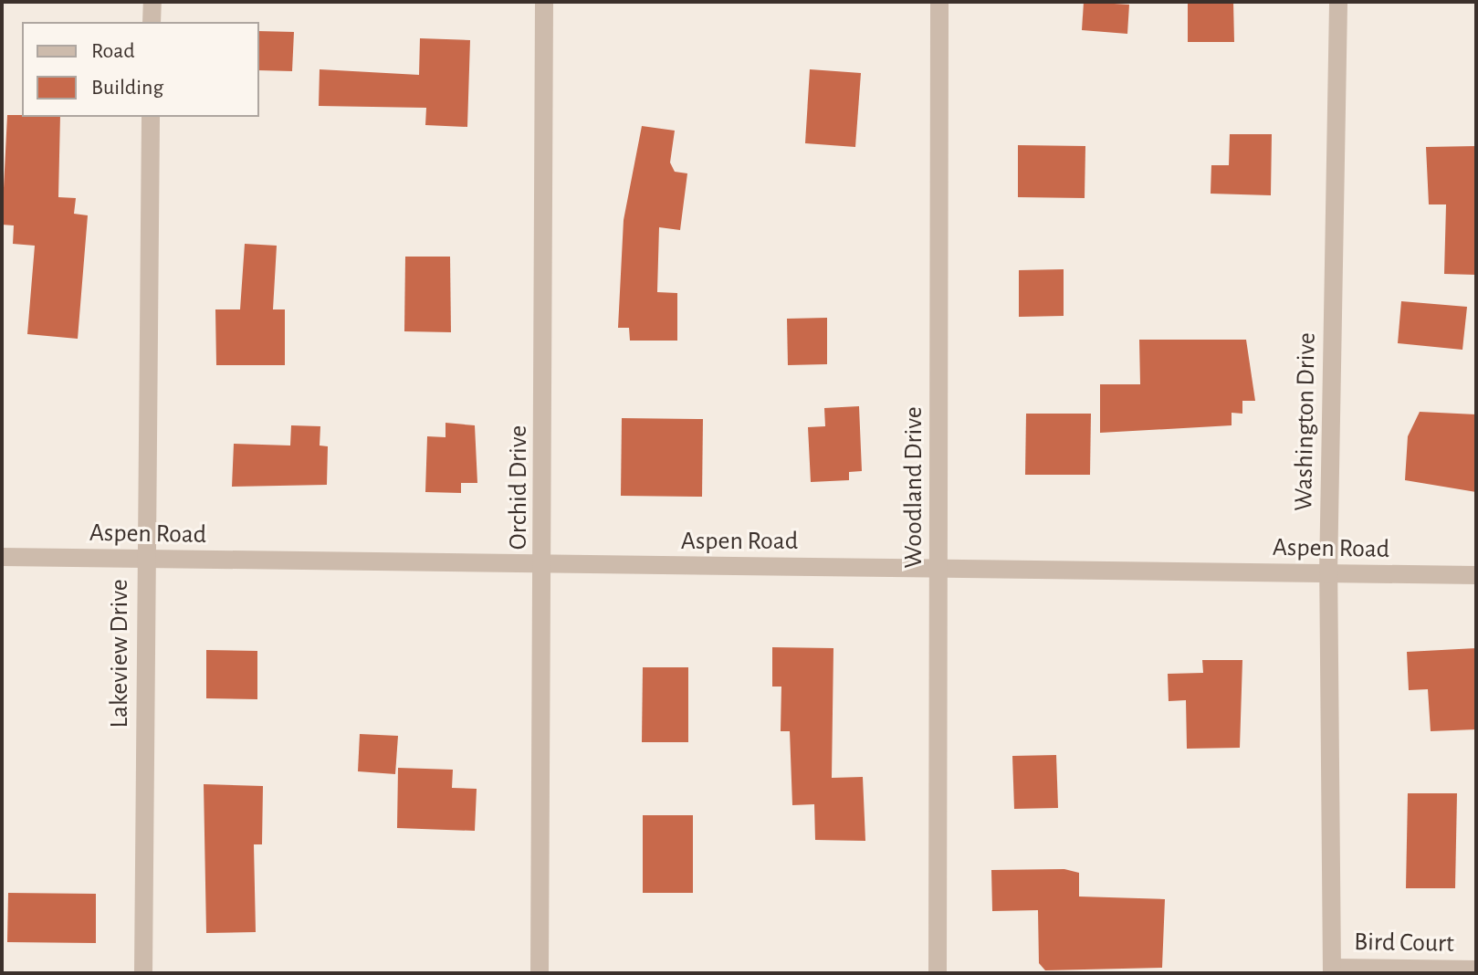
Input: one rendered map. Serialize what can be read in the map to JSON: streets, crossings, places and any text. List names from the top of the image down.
{
  "streets": {
    "street": [
      "Washington Drive",
      "Orchid Drive",
      "Woodland Drive",
      "Aspen Road",
      "Lakeview Drive",
      "Bird Court"
    ]
  },
  "crossings": [
    ["Washington Drive", "Aspen Road"],
    ["Washington Drive", "Bird Court"],
    ["Orchid Drive", "Aspen Road"],
    ["Woodland Drive", "Aspen Road"],
    ["Aspen Road", "Lakeview Drive"]
  ],
  "legend": ["Road", "Building"]
}
